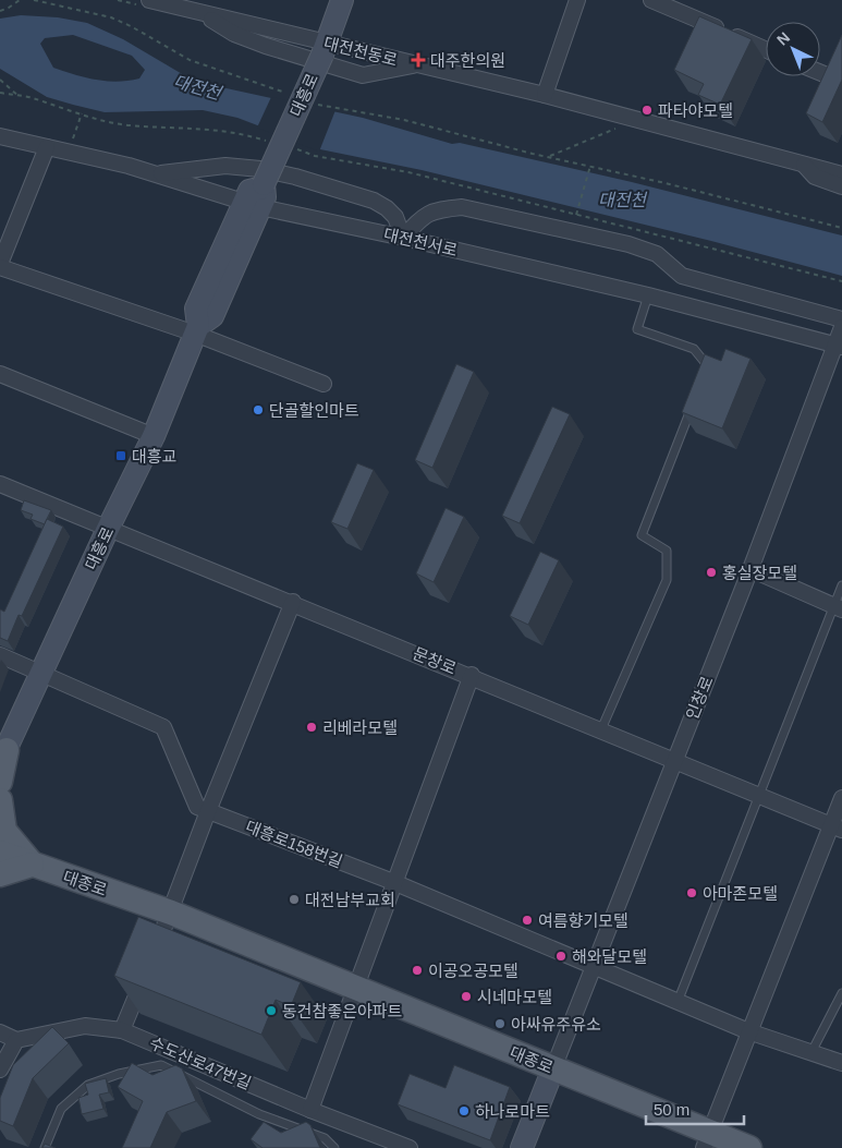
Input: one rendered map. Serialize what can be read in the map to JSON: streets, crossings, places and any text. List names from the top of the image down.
{
  "streets": {
    "main road": ["대흥로", "대종로"],
    "street": [
      "대전천동로",
      "대전천서로",
      "문창로",
      "인창로",
      "대흥로158번길",
      "수도산로47번길"
    ]
  },
  "crossings": [
    ["대전천동로", "대흥로"],
    ["대흥로", "대전천서로"],
    ["대흥로", "문창로"],
    ["대흥로", "대흥로158번길"],
    ["대전천서로", "인창로"],
    ["문창로", "인창로"],
    ["인창로", "대흥로158번길"],
    ["인창로", "대종로"]
  ],
  "water": ["대전천"],
  "places": {
    "health": ["대주한의원"],
    "other": [
      "파타야모텔",
      "단골할인마트",
      "홍실장모텔",
      "리베라모텔",
      "아마존모텔",
      "대전남부교회",
      "여름향기모텔",
      "해와달모텔",
      "이공오공모텔",
      "시네마모텔",
      "동건참좋은아파트",
      "아싸유주유소",
      "하나로마트"
    ],
    "transit": ["대흥교"]
  },
  "scale_bar": "50 m",
  "north": "top left"
}
